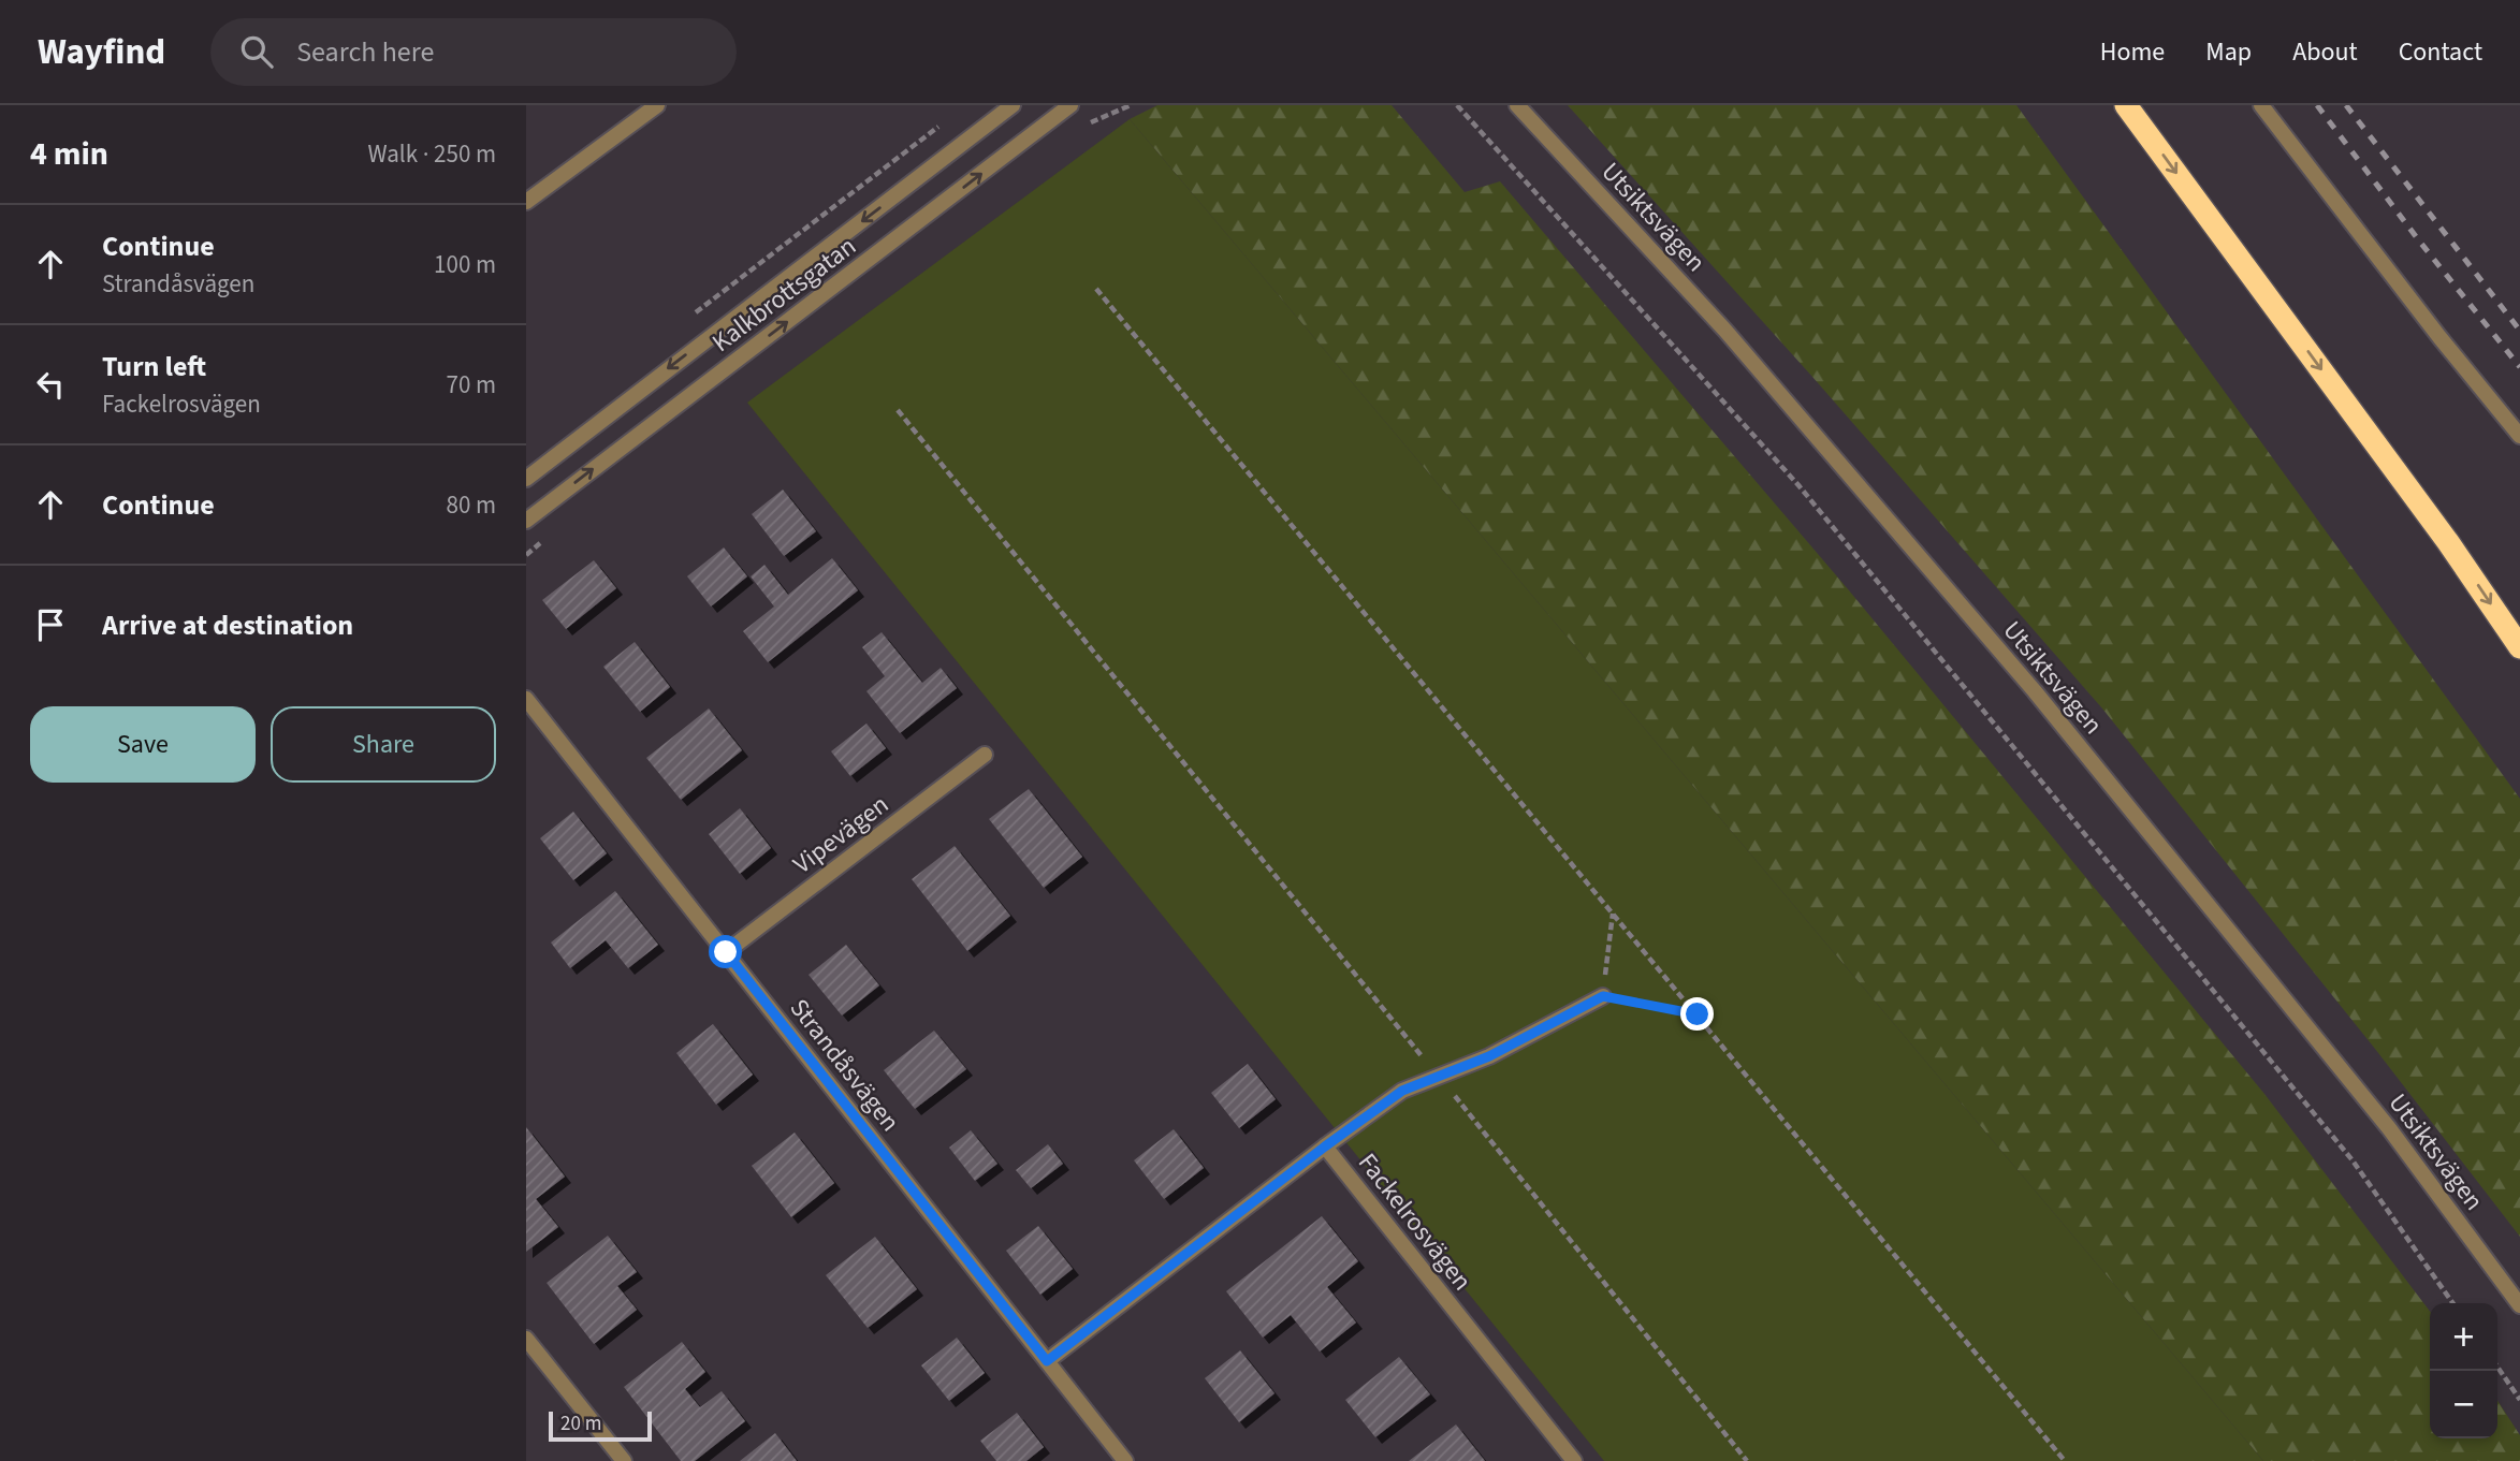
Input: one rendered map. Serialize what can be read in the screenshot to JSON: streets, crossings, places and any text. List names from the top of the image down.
{
  "streets": {
    "street": [
      "Utsiktsvägen",
      "Kalkbrottsgatan",
      "Vipevägen",
      "Strandåsvägen",
      "Fackelrosvägen"
    ]
  },
  "crossings": [
    ["Vipevägen", "Strandåsvägen"],
    ["Strandåsvägen", "Fackelrosvägen"]
  ],
  "scale_bar": "20 m",
  "page": {
    "header": "Wayfind",
    "search": "Search here",
    "nav": [
      "Home",
      "Map",
      "About",
      "Contact"
    ],
    "heading": ["4 min", "Walk · 250 m"],
    "list": [
      ["Continue", "Strandåsvägen", "100 m"],
      ["Turn left", "Fackelrosvägen", "70 m"],
      ["Continue", "80 m"],
      "Arrive at destination"
    ],
    "buttons": ["Save", "Share"],
    "map_buttons": ["+", "−"],
    "scale": "20 m"
  }
}
